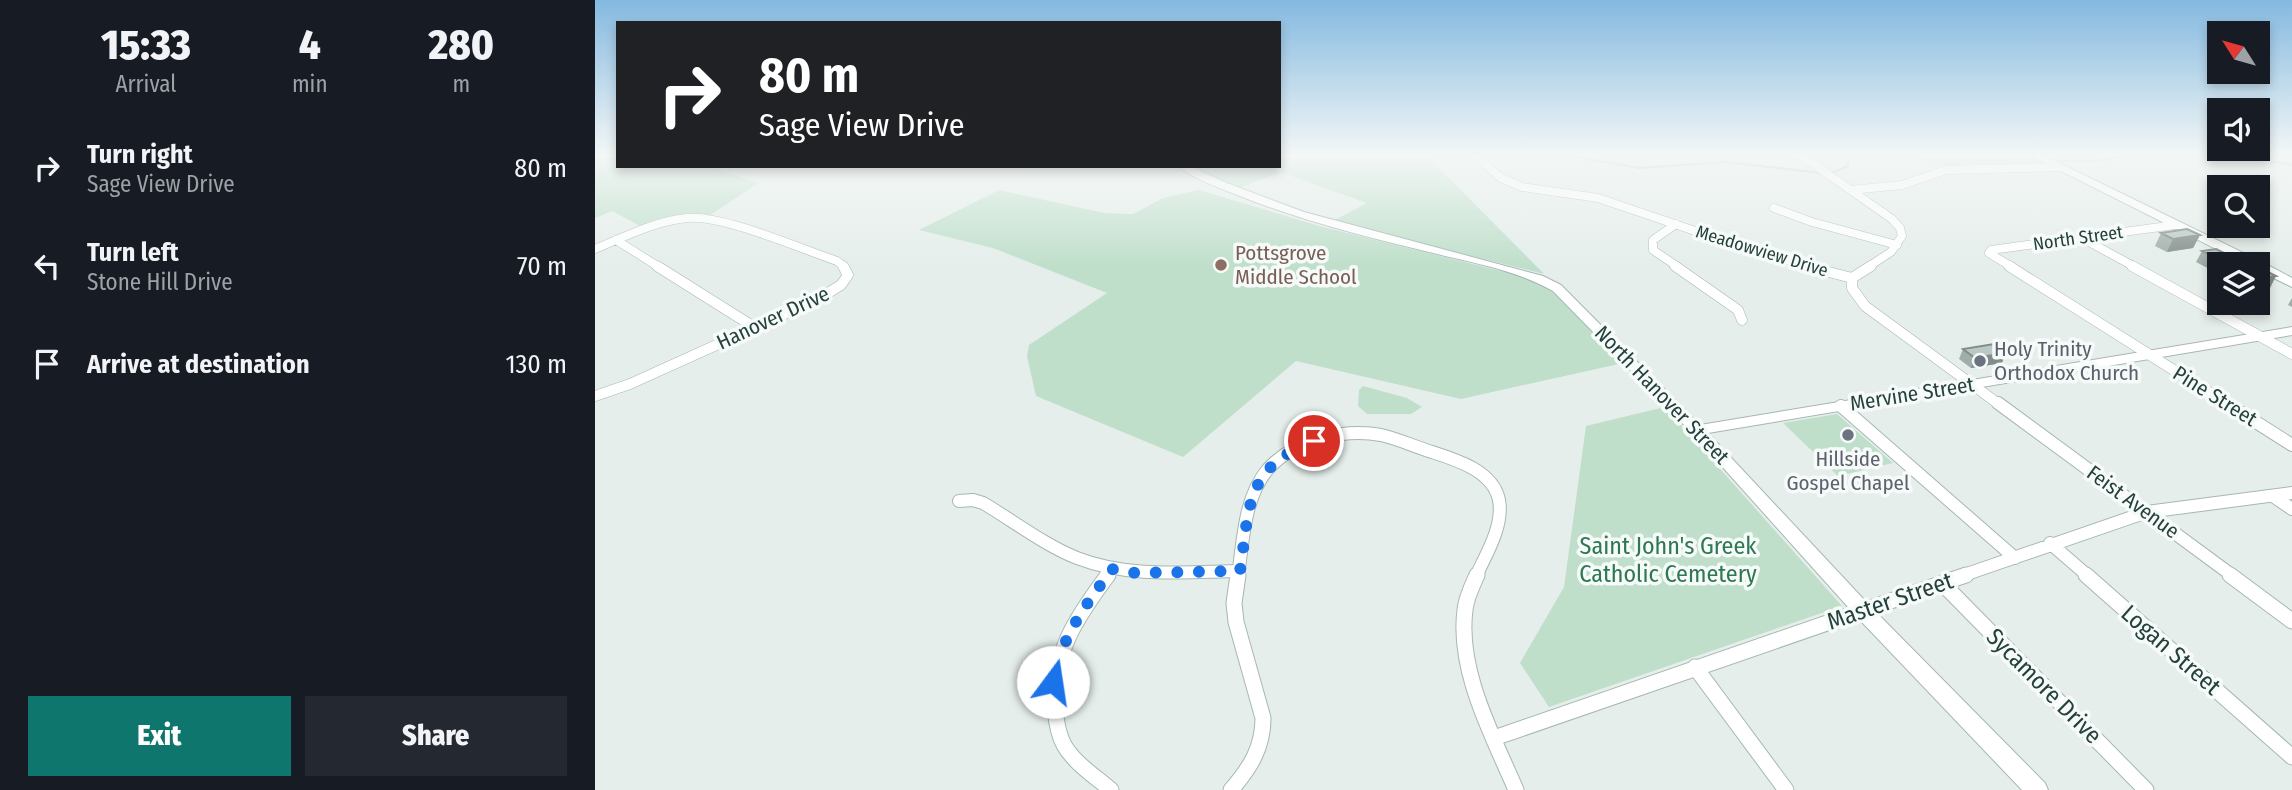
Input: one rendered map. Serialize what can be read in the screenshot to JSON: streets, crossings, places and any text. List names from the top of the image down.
{
  "streets": {
    "street": [
      "North Street",
      "Meadowview Drive",
      "Hanover Drive",
      "Mervine Street",
      "North Hanover Street",
      "Pine Street",
      "Feist Avenue",
      "Master Street",
      "Logan Street",
      "Sycamore Drive"
    ]
  },
  "crossings": [
    ["North Street", "Pine Street"],
    ["Meadowview Drive", "Feist Avenue"],
    ["Mervine Street", "North Hanover Street"],
    ["Mervine Street", "Pine Street"],
    ["Mervine Street", "Feist Avenue"],
    ["North Hanover Street", "Master Street"],
    ["Feist Avenue", "Master Street"],
    ["Master Street", "Logan Street"],
    ["Master Street", "Sycamore Drive"]
  ],
  "parks": ["Saint John's Greek Catholic Cemetery"],
  "places": ["Pottsgrove Middle School", "Holy Trinity Orthodox Church", "Hillside Gospel Chapel"],
  "north": "top left",
  "page": {
    "eta": [
      "15:33",
      "Arrival",
      "4",
      "min",
      "280",
      "m"
    ],
    "turn": ["80 m", "Sage View Drive"],
    "list": [
      {
        "name": "Turn right",
        "note": "Sage View Drive",
        "value": "80 m"
      },
      {
        "name": "Turn left",
        "note": "Stone Hill Drive",
        "value": "70 m"
      },
      {
        "name": "Arrive at destination",
        "value": "130 m"
      }
    ],
    "buttons": ["Exit", "Share"]
  }
}
